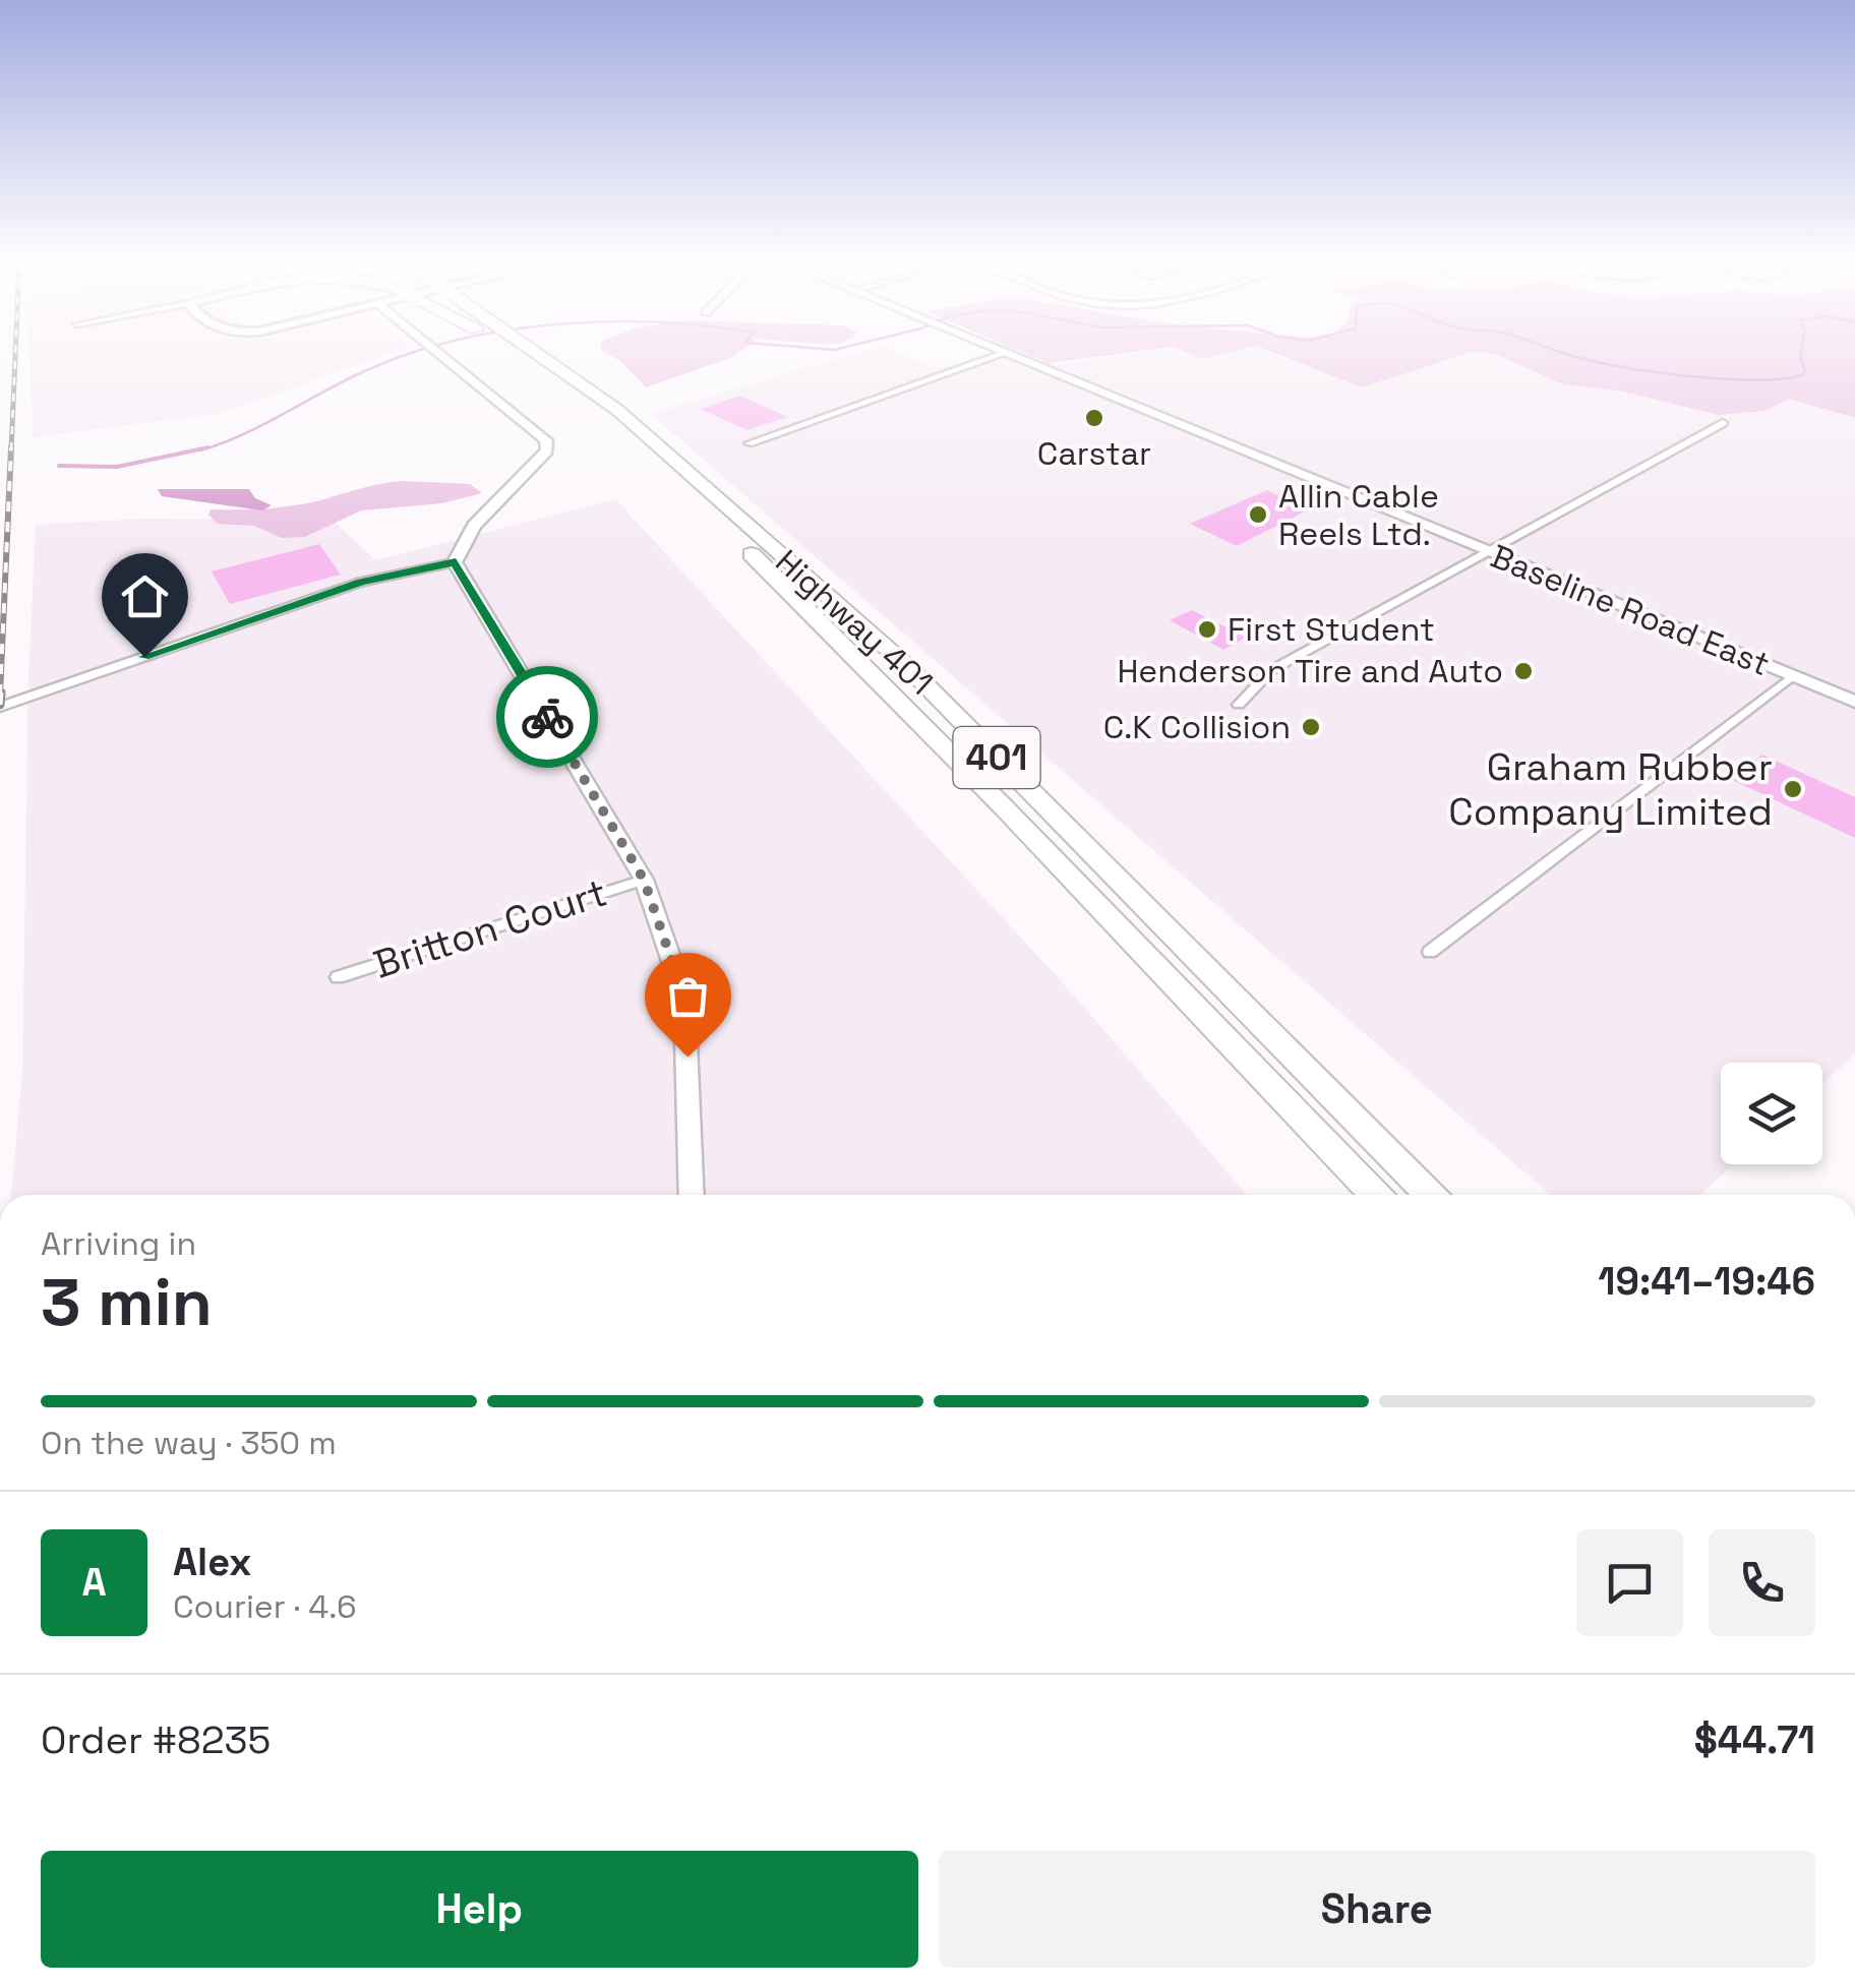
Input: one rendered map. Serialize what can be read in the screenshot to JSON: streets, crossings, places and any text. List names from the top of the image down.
{
  "streets": {
    "highway": ["Highway 401", "401"],
    "street": ["Baseline Road East", "Britton Court"]
  },
  "places": [
    "Carstar",
    "Allin Cable Reels Ltd.",
    "First Student",
    "Henderson Tire and Auto",
    "C.K Collision",
    "Graham Rubber Company Limited"
  ],
  "page": {
    "heading": ["3 min", "Arriving in", "19:41–19:46"],
    "panel": [
      "Alex",
      "Courier · 4.6",
      "Order #8235",
      "$44.71"
    ],
    "bar": "On the way · 350 m",
    "round": "A",
    "buttons": ["Help", "Share"]
  }
}
